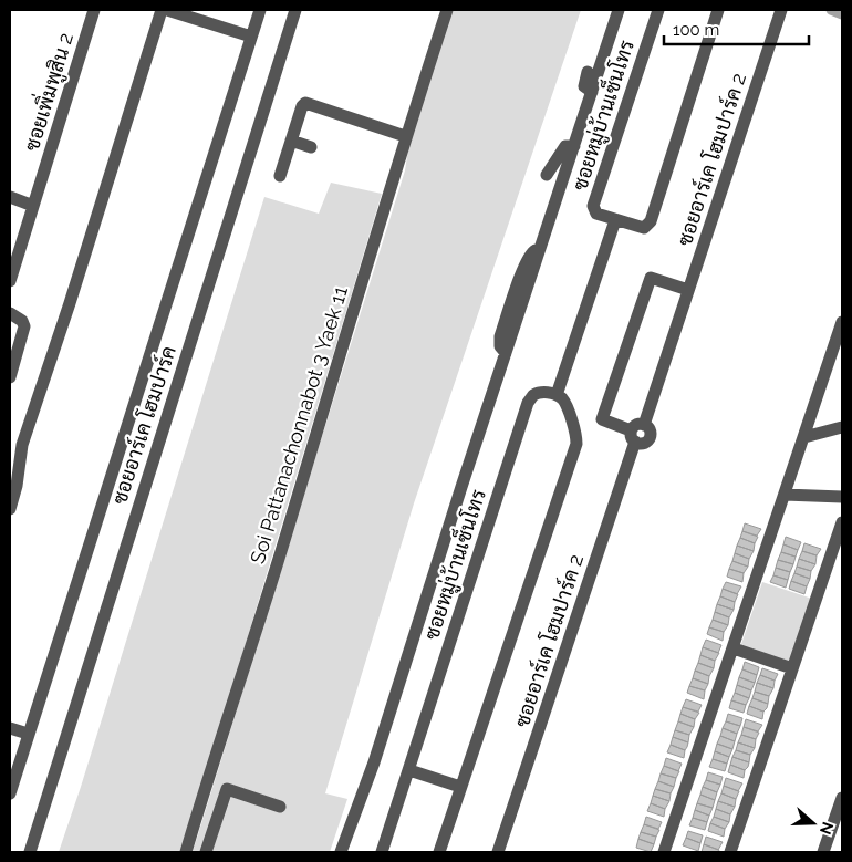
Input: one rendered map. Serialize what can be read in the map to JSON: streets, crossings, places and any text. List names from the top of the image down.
{
  "streets": {
    "street": [
      "ซอยเพิ่มพูสิน 2",
      "ซอยหมู่บ้านเซ็นโทร",
      "ซอยอาร์เค โฮมปาร์ค 2",
      "ซอยอาร์เค โฮมปาร์ค",
      "Soi Pattanachonnabot 3 Yaek 11"
    ]
  },
  "scale_bar": "100 m",
  "north": "right"
}
